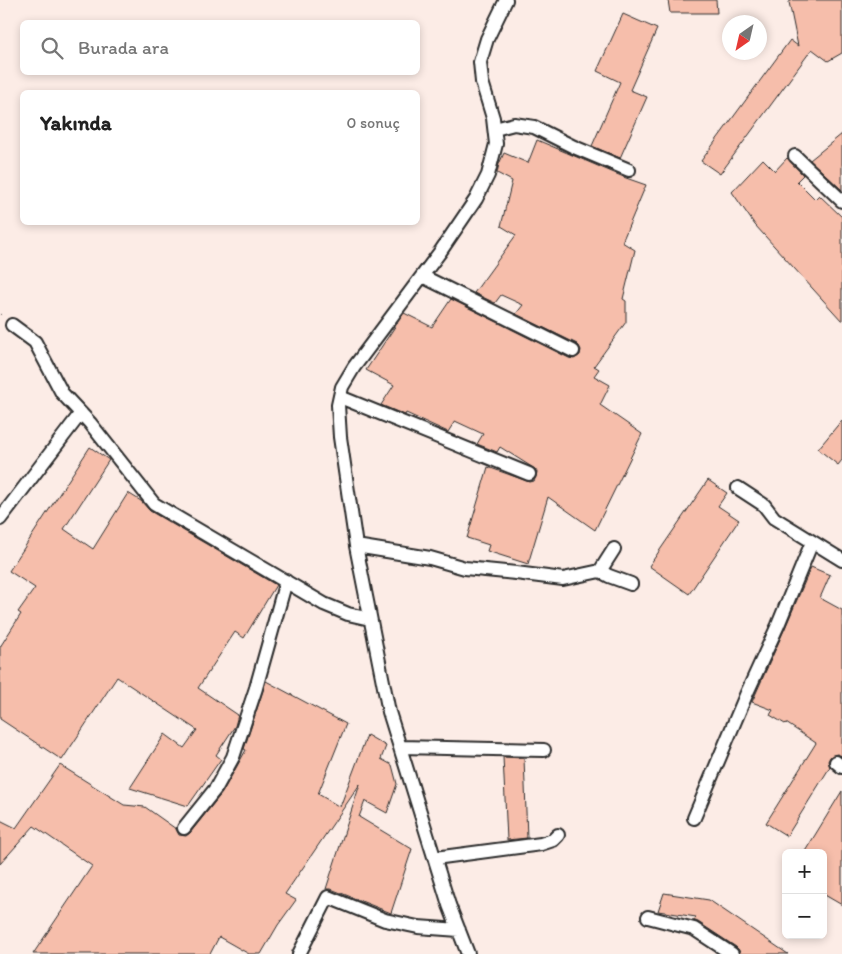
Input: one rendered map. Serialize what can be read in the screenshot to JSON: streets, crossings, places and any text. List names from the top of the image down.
{
  "north": "bottom left",
  "page": {
    "search": "Burada ara",
    "heading": ["Yakında", "0 sonuç"],
    "map_buttons": ["+", "−"]
  }
}
